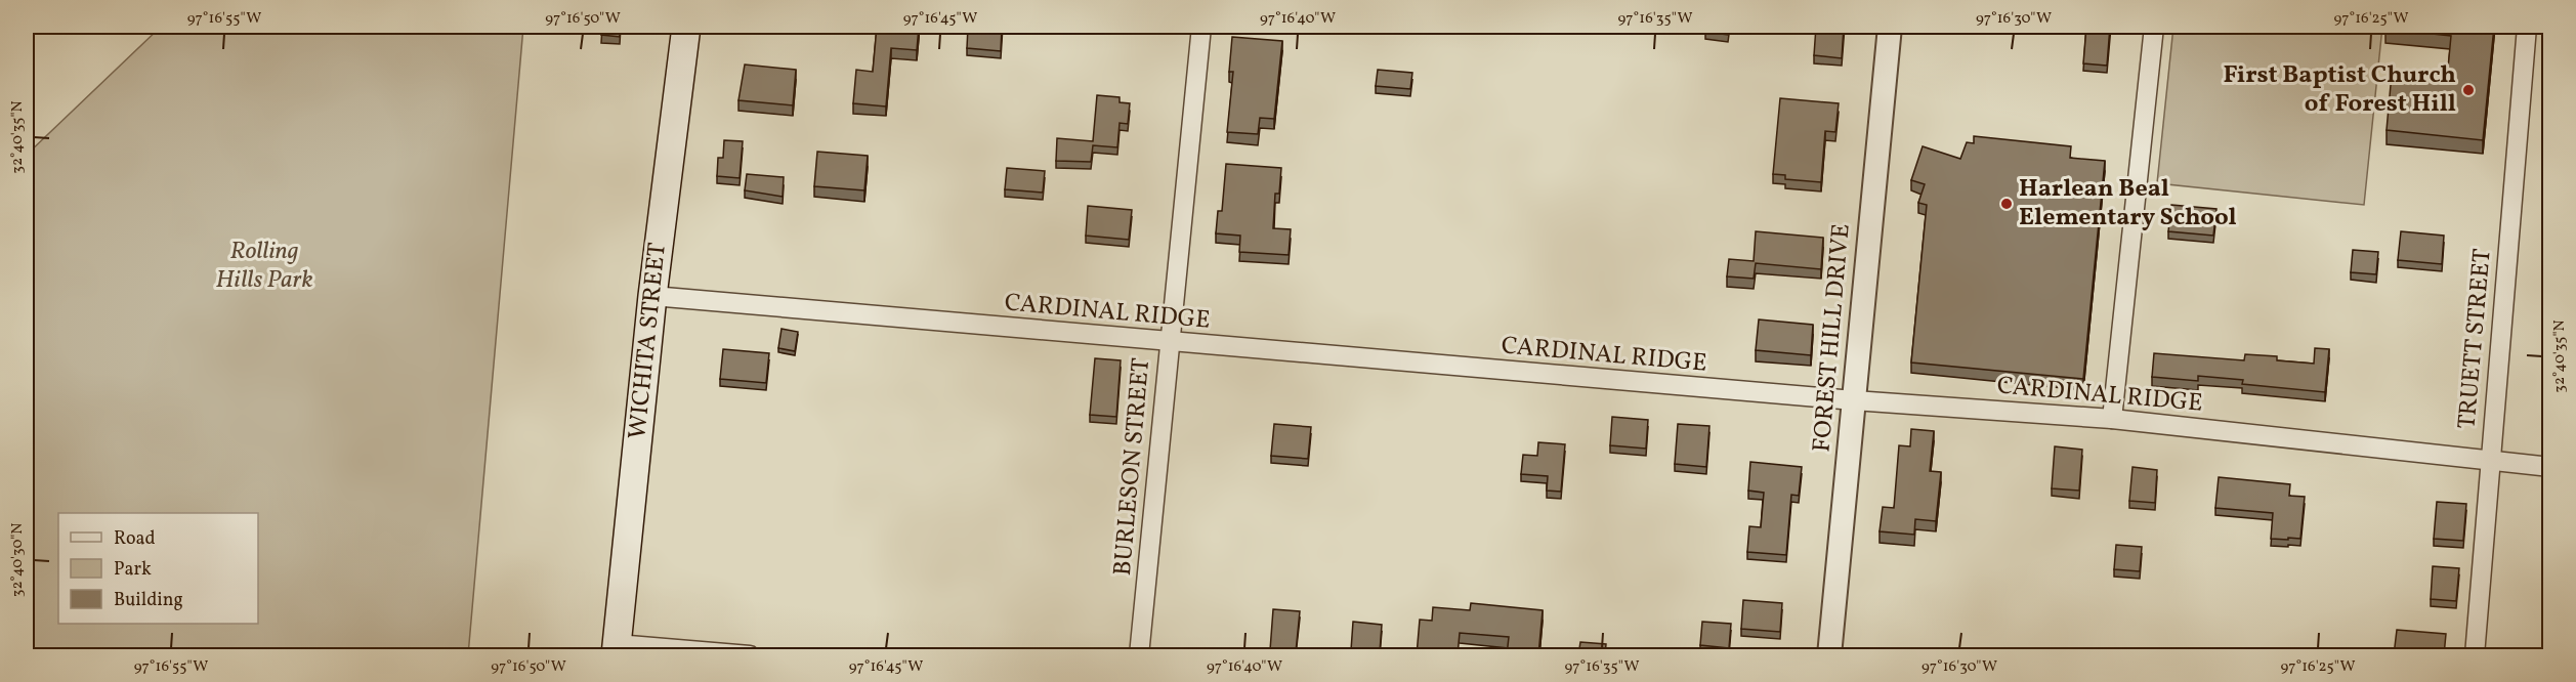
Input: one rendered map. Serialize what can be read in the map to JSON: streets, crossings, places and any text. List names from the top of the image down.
{
  "streets": {
    "main road": ["WICHITA STREET"],
    "street": [
      "CARDINAL RIDGE",
      "FOREST HILL DRIVE",
      "TRUETT STREET",
      "BURLESON STREET"
    ]
  },
  "crossings": [
    ["CARDINAL RIDGE", "FOREST HILL DRIVE"],
    ["CARDINAL RIDGE", "TRUETT STREET"],
    ["CARDINAL RIDGE", "WICHITA STREET"],
    ["CARDINAL RIDGE", "BURLESON STREET"]
  ],
  "parks": ["Rolling Hills Park"],
  "places": ["First Baptist Church of Forest Hill", "Harlean Beal Elementary School"],
  "legend": ["Road", "Park", "Building"],
  "coordinates": [
    "97°16'55\"W",
    "97°16'50\"W",
    "97°16'45\"W",
    "97°16'40\"W",
    "97°16'35\"W",
    "97°16'30\"W",
    "97°16'25\"W",
    "32°40'35\"N",
    "32°40'30\"N"
  ]
}
